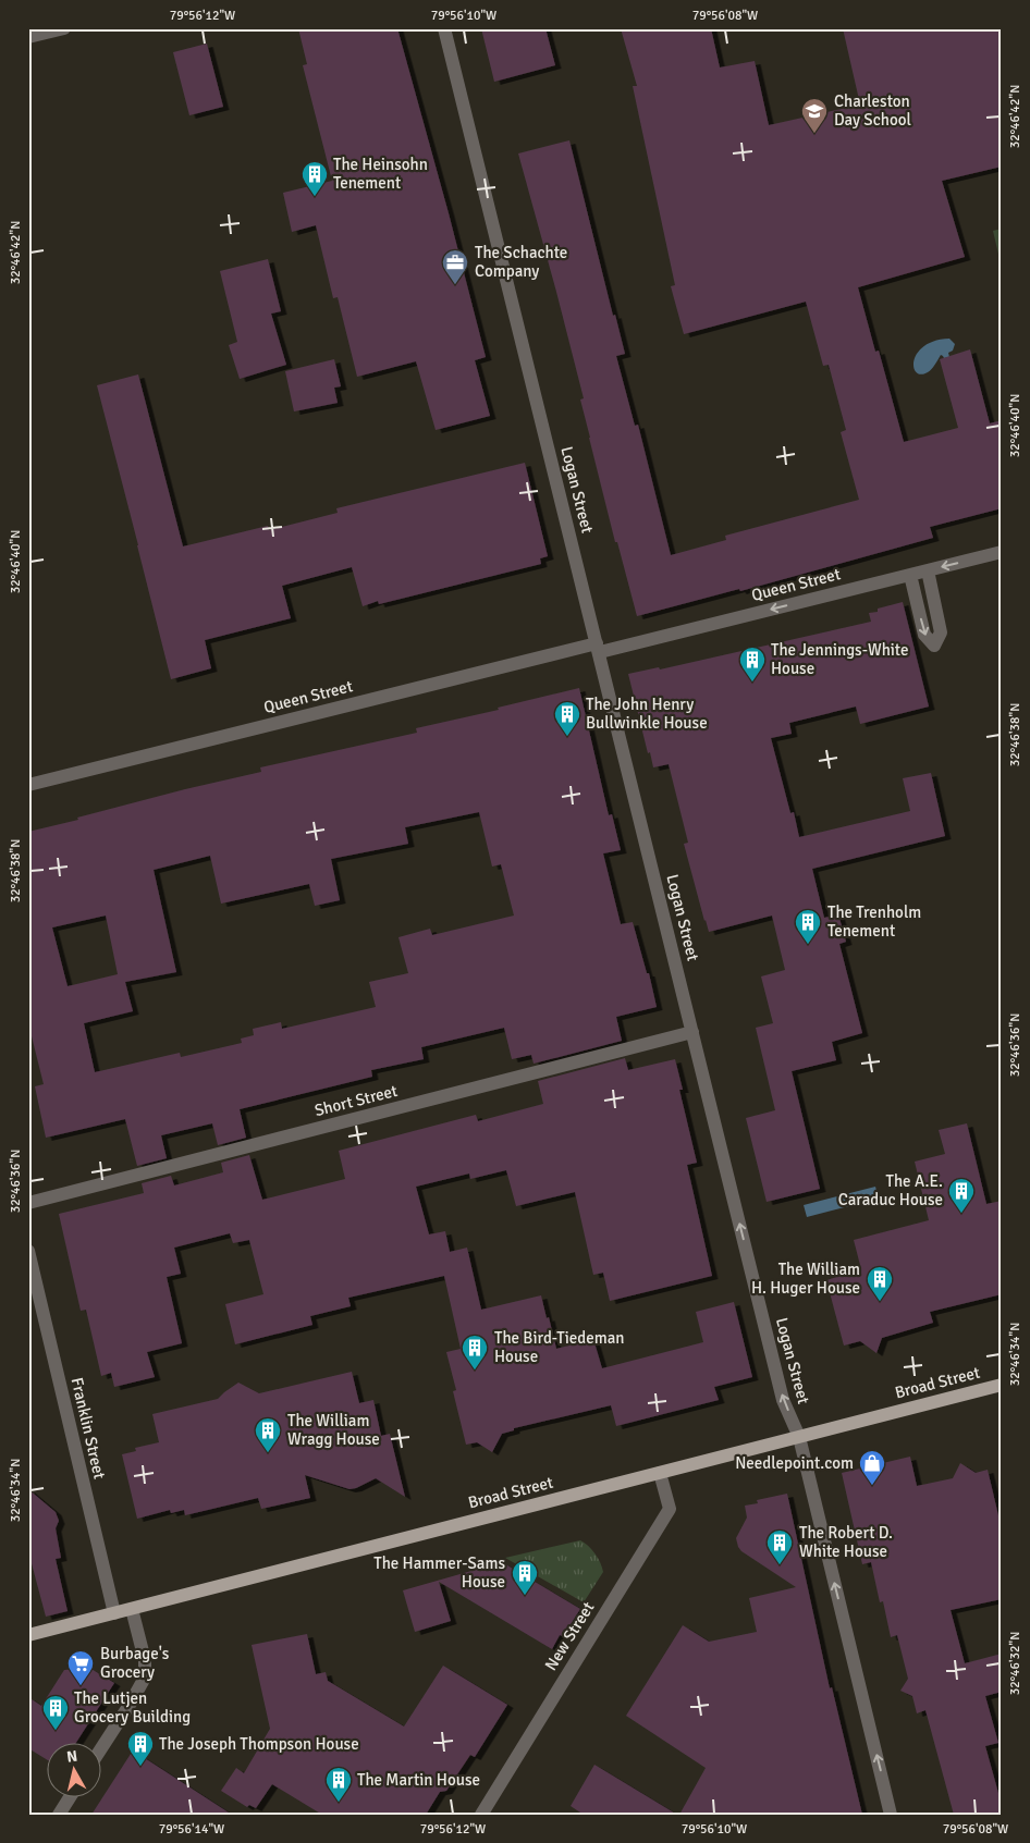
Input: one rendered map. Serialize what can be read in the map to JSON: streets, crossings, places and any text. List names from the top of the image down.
{
  "streets": {
    "main road": ["Broad Street"],
    "street": [
      "Logan Street",
      "Queen Street",
      "Short Street",
      "Franklin Street",
      "New Street"
    ]
  },
  "crossings": [
    ["Logan Street", "Queen Street"],
    ["Logan Street", "Short Street"],
    ["Logan Street", "Broad Street"],
    ["Broad Street", "Franklin Street"],
    ["Broad Street", "New Street"]
  ],
  "one_way": ["Logan Street", "Queen Street"],
  "places": {
    "school or university": ["Charleston Day School"],
    "building": [
      "The Heinsohn Tenement",
      "The Jennings-White House",
      "The John Henry Bullwinkle House",
      "The Trenholm Tenement",
      "The A.E. Caraduc House",
      "The William H. Huger House",
      "The Bird-Tiedeman House",
      "The William Wragg House",
      "The Robert D. White House",
      "The Hammer-Sams House",
      "The Lutjen Grocery Building",
      "The Joseph Thompson House",
      "The Martin House"
    ],
    "office": ["The Schachte Company"],
    "shop": ["Needlepoint.com"],
    "supermarket": ["Burbage's Grocery"]
  },
  "north": "top",
  "coordinates": [
    "79°56'12\"W",
    "79°56'10\"W",
    "79°56'08\"W",
    "32°46'42\"N",
    "32°46'40\"N",
    "32°46'38\"N",
    "32°46'36\"N",
    "32°46'34\"N",
    "32°46'32\"N",
    "79°56'14\"W"
  ]
}
